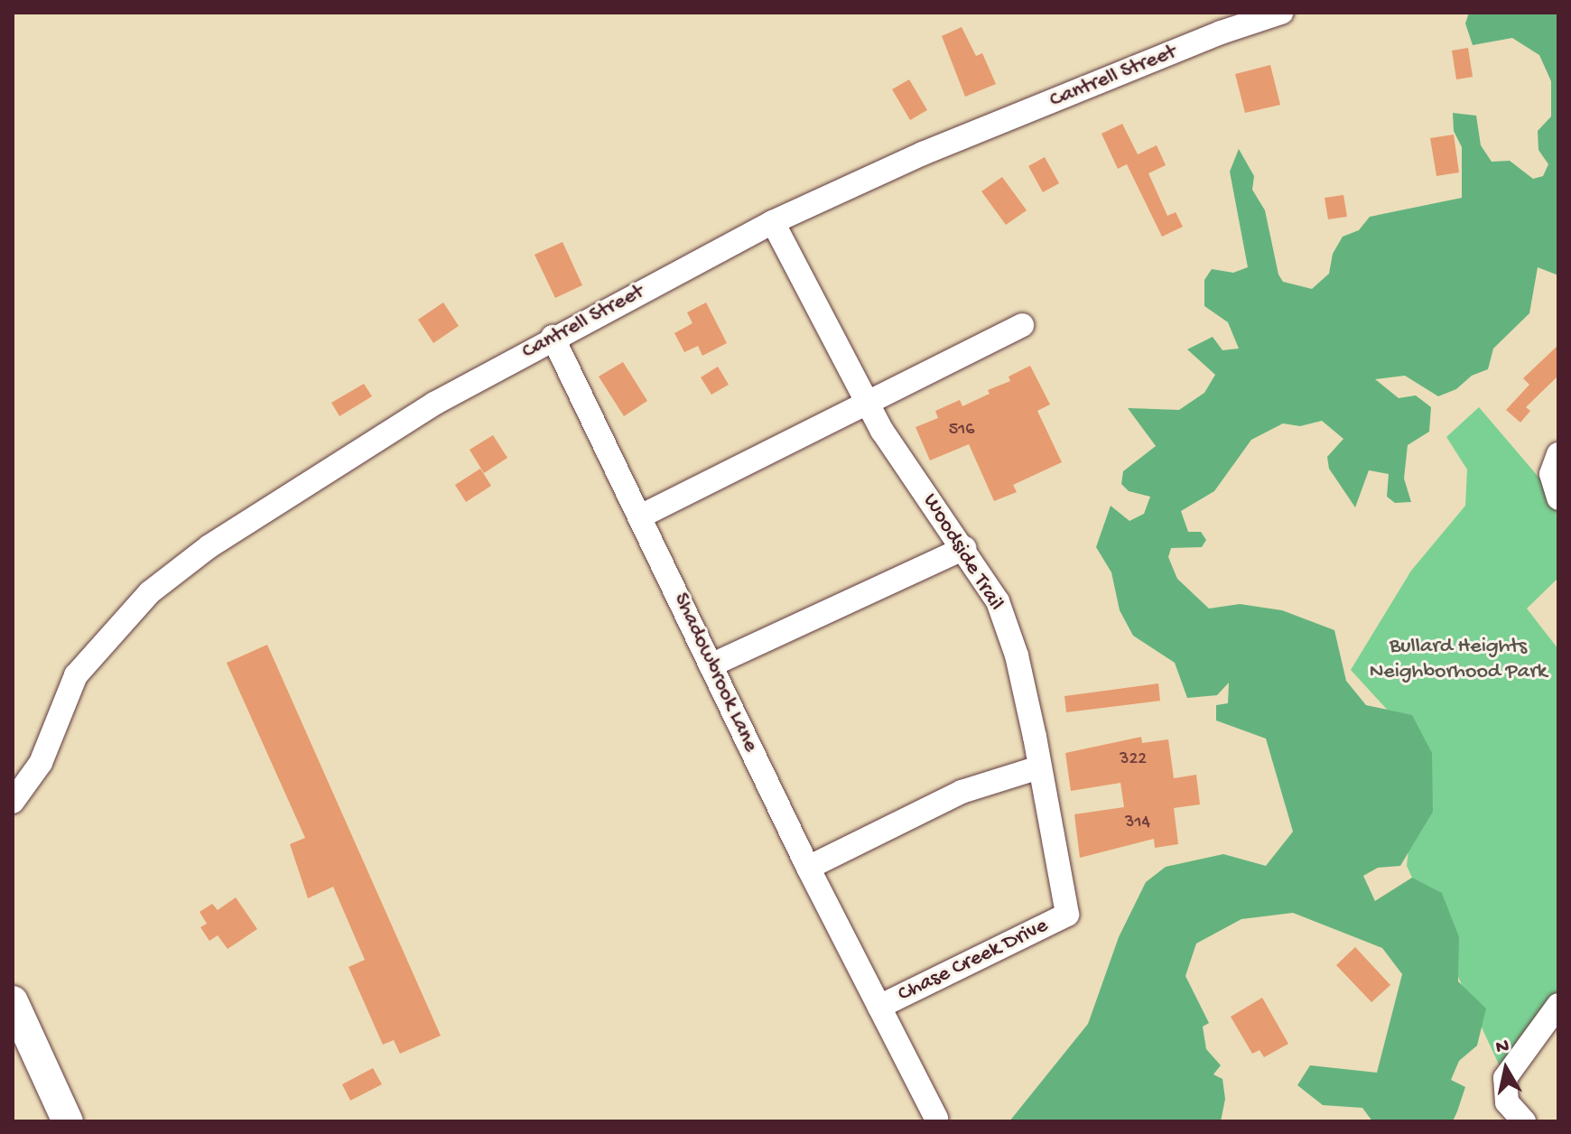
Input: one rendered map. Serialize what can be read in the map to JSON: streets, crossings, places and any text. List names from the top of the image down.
{
  "streets": {
    "street": [
      "Cantrell Street",
      "Woodside Trail",
      "Shadowbrook Lane",
      "Chase Creek Drive"
    ]
  },
  "crossings": [
    ["Cantrell Street", "Woodside Trail"],
    ["Cantrell Street", "Shadowbrook Lane"],
    ["Woodside Trail", "Chase Creek Drive"],
    ["Shadowbrook Lane", "Chase Creek Drive"]
  ],
  "parks": ["Bullard Heights Neighborhood Park"],
  "house_numbers": ["516", "322", "314"],
  "north": "top"
}
